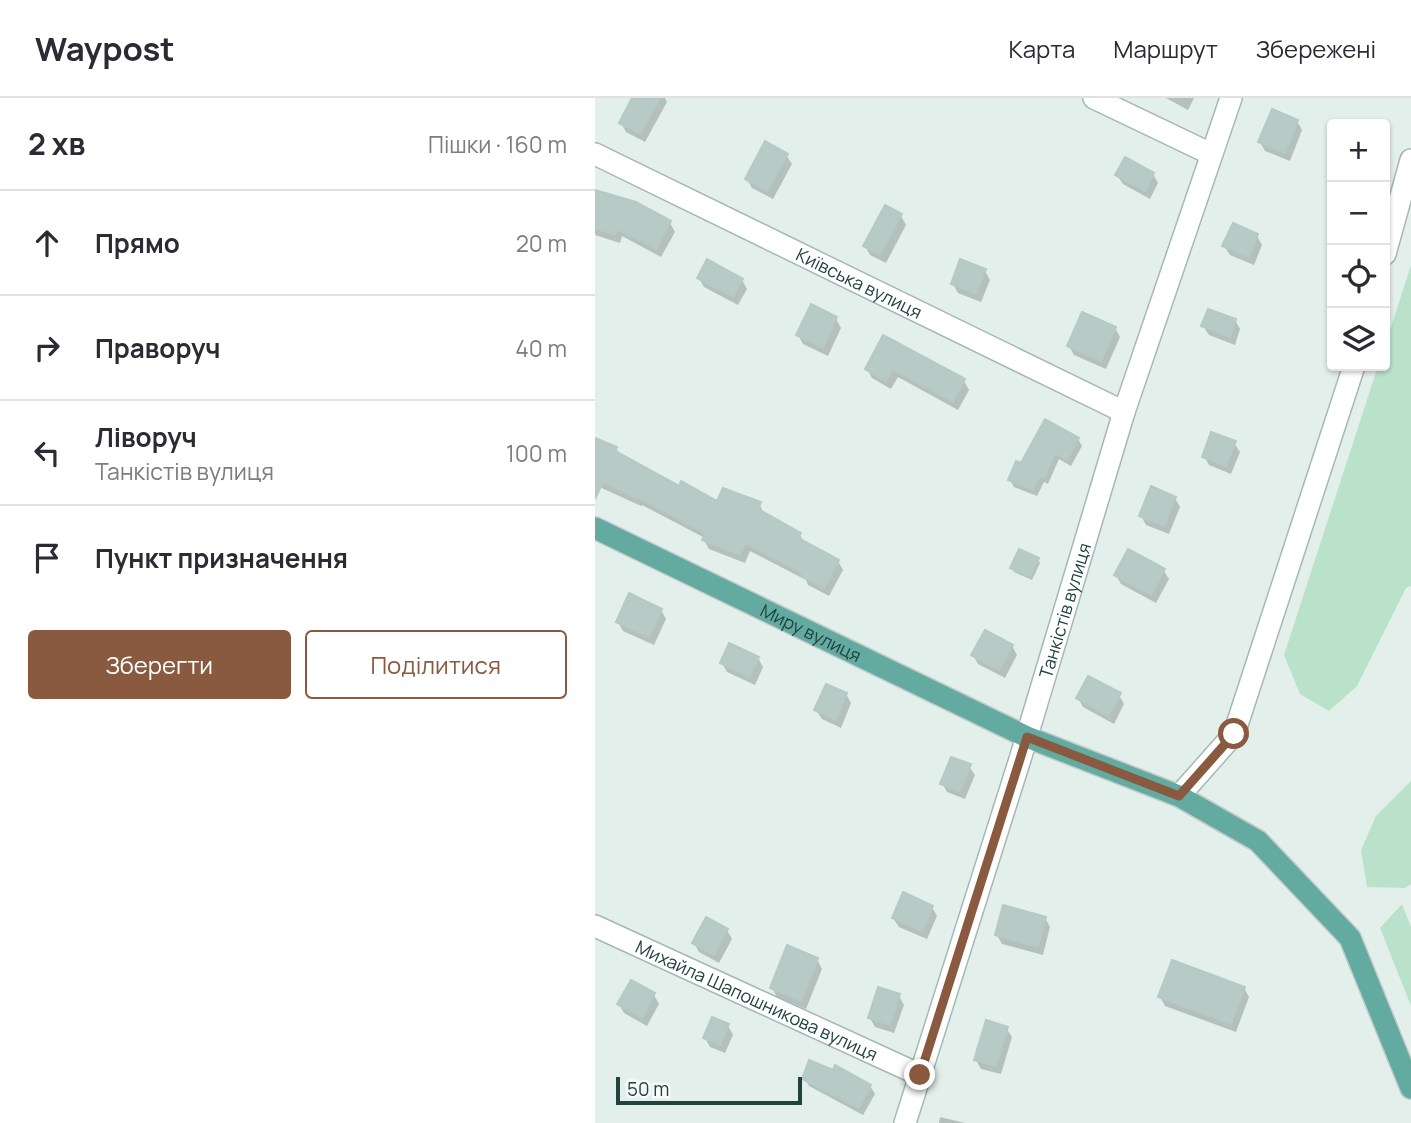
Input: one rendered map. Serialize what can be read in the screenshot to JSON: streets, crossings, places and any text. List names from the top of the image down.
{
  "streets": {
    "main road": ["Миру вулиця"],
    "street": ["Київська вулиця", "Танкістів вулиця", "Михайла Шапошникова вулиця"]
  },
  "crossings": [
    ["Київська вулиця", "Танкістів вулиця"],
    ["Танкістів вулиця", "Миру вулиця"],
    ["Танкістів вулиця", "Михайла Шапошникова вулиця"]
  ],
  "scale_bar": "50 m",
  "page": {
    "header": "Waypost",
    "nav": ["Карта", "Маршрут", "Збережені"],
    "heading": ["2 хв", "Пішки · 160 m"],
    "map_buttons": ["+", "−"],
    "list": [
      ["Прямо", "20 m"],
      ["Праворуч", "40 m"],
      ["Ліворуч", "Танкістів вулиця", "100 m"],
      "Пункт призначення"
    ],
    "buttons": ["Зберегти", "Поділитися"],
    "scale": "50 m"
  }
}
